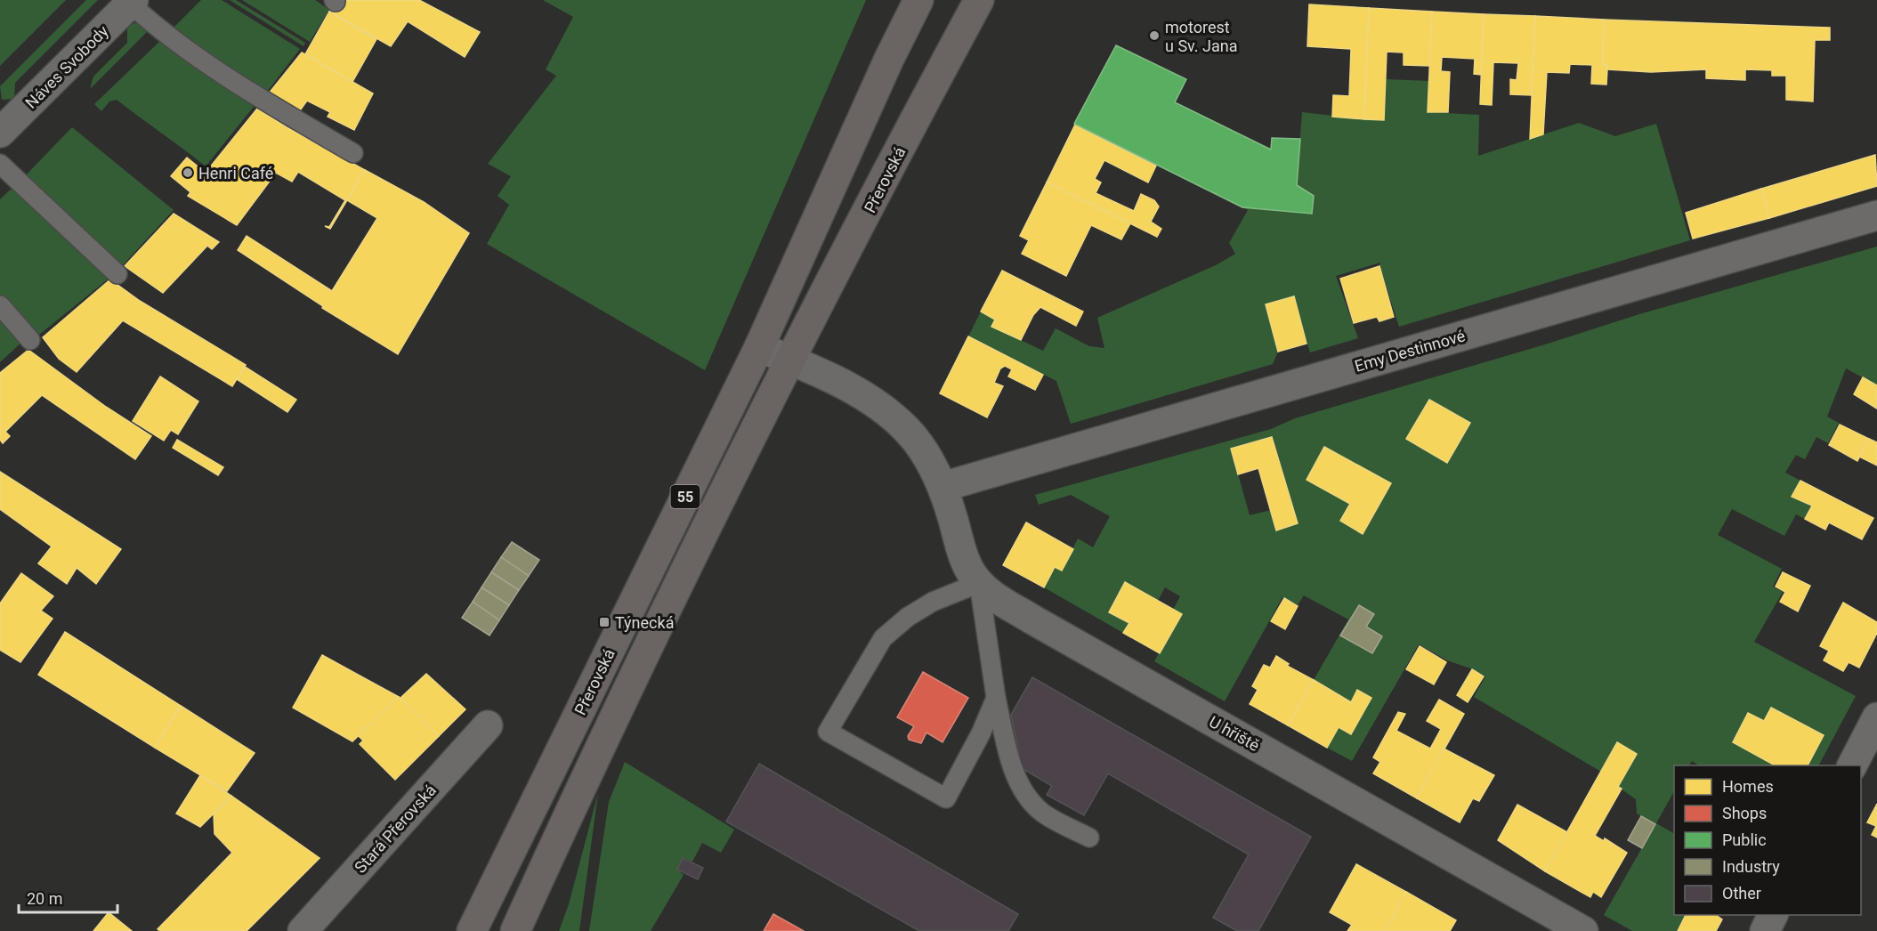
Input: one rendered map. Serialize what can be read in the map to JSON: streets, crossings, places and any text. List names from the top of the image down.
{
  "streets": {
    "main road": ["Přerovská", "55"],
    "street": [
      "Náves Svobody",
      "Emy Destinnové",
      "U hřiště",
      "Stará Přerovská"
    ]
  },
  "crossings": [
    ["Emy Destinnové", "U hřiště"]
  ],
  "places": {
    "other": ["motorest u Sv. Jana", "Henri Café"],
    "transit": ["Týnecká"]
  },
  "legend": [
    "Homes",
    "Shops",
    "Public",
    "Industry",
    "Other"
  ],
  "scale_bar": "20 m"
}
